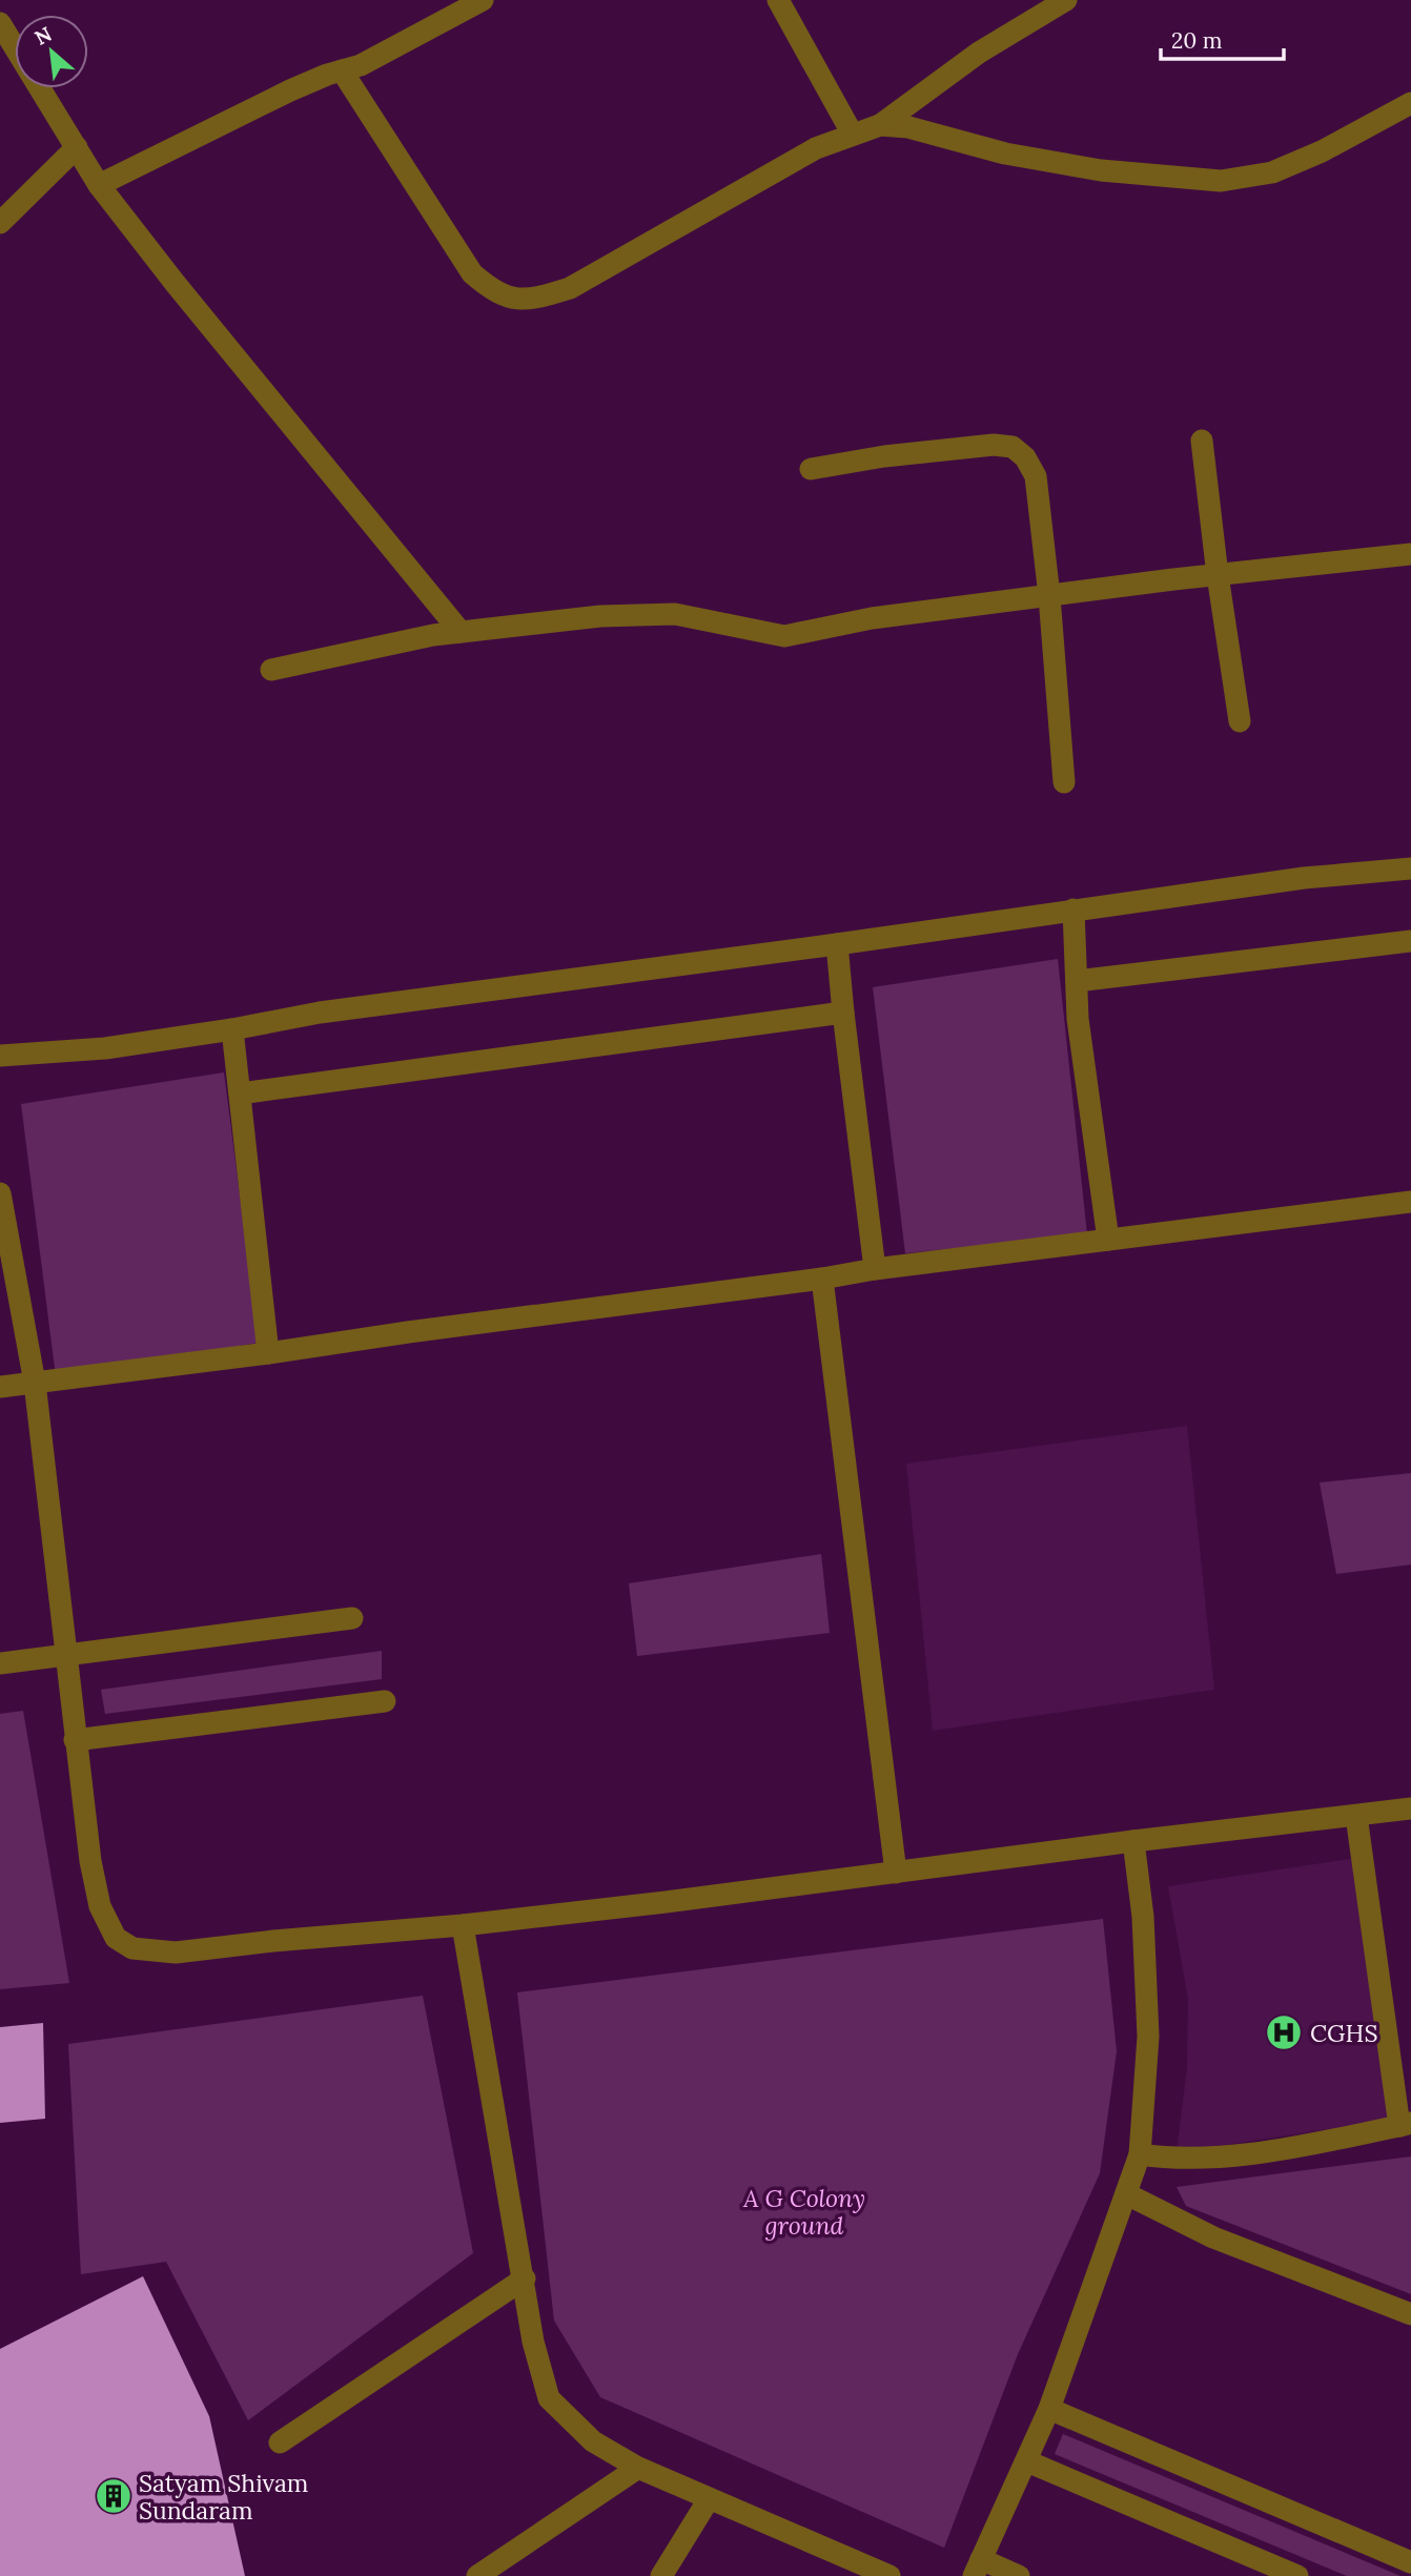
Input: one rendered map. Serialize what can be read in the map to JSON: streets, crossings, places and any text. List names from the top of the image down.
{
  "parks": ["A G Colony ground"],
  "places": {
    "hospital": ["CGHS"],
    "building": ["Satyam Shivam Sundaram"]
  },
  "scale_bar": "20 m",
  "north": "top left"
}
